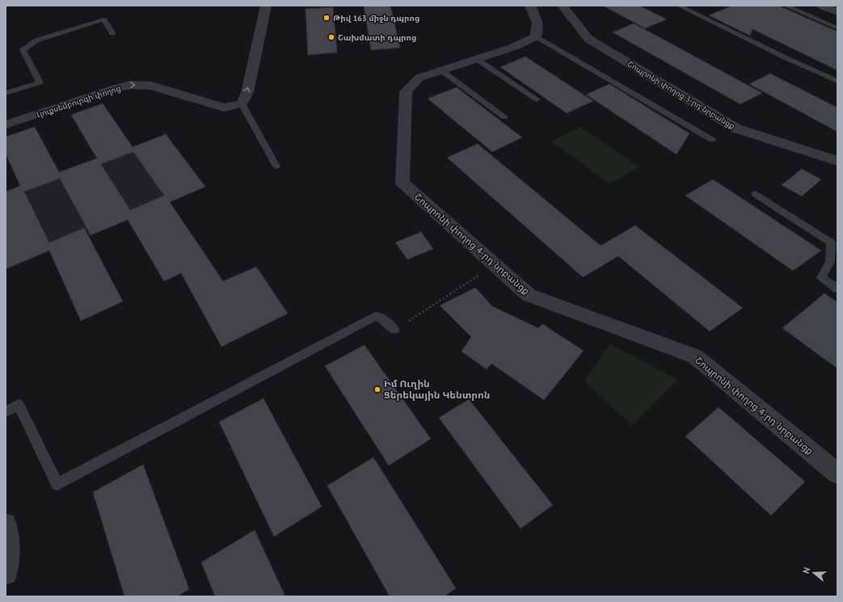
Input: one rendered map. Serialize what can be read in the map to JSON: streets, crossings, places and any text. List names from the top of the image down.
{
  "streets": {
    "street": ["Շոպրոնի փողոց 3-րդ նրբանցք", "Լյուքսեմբուրգի փողոց", "Շոպրոնի փողոց 4-րդ նրբանցք"]
  },
  "one_way": ["Լյուքսեմբուրգի փողոց"],
  "places": ["Թիվ 163 միջն դպրոց", "Շախմատի դպրոց", "Իմ Ուղին Ցերեկային Կենտրոն"],
  "north": "left"
}
